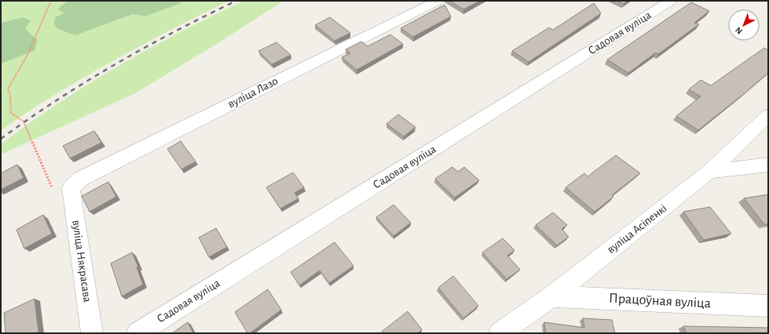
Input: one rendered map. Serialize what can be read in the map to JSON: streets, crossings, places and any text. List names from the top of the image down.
{
  "streets": {
    "street": [
      "Садовая вуліца",
      "вуліца Лазо",
      "вуліца Асіпенкі",
      "вуліца Някрасава",
      "Працоўная вуліца"
    ]
  },
  "crossings": [
    ["вуліца Лазо", "вуліца Някрасава"],
    ["вуліца Асіпенкі", "Працоўная вуліца"]
  ],
  "north": "bottom left"
}
